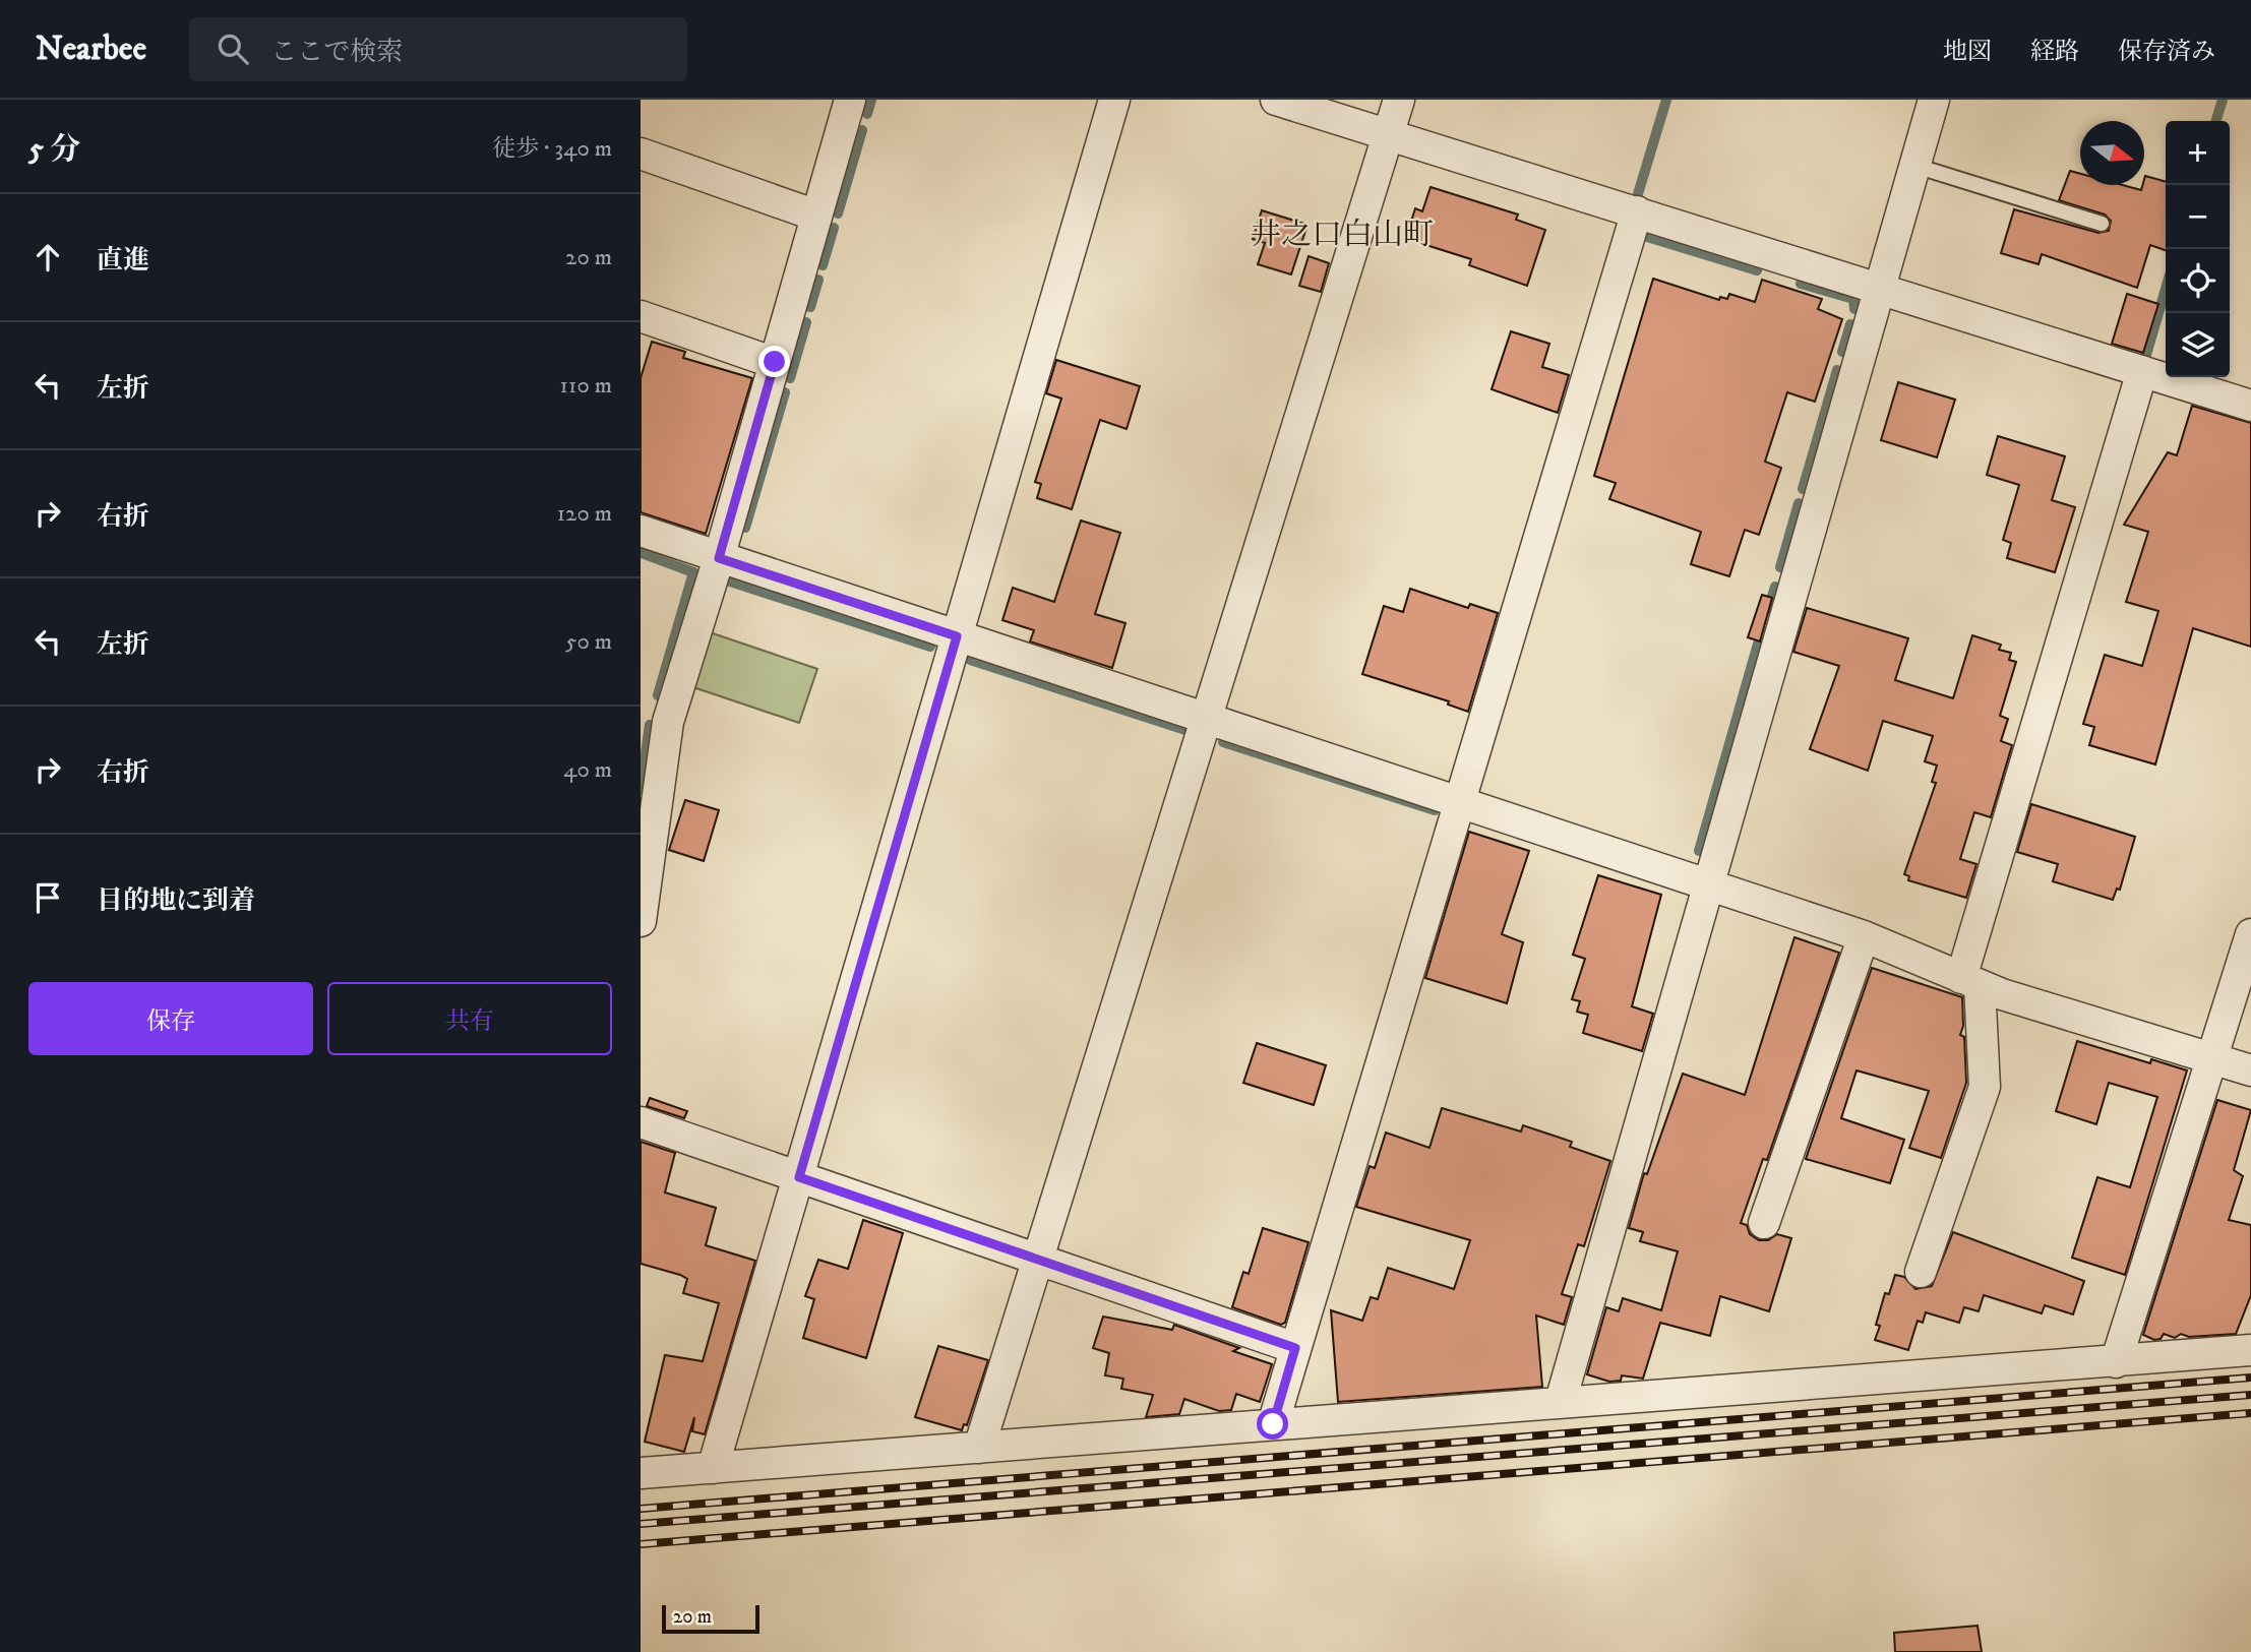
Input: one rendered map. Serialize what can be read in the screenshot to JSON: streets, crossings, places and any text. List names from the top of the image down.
{
  "districts": ["井之口白山町"],
  "scale_bar": "20 m",
  "north": "right",
  "page": {
    "header": "Nearbee",
    "search": "ここで検索",
    "nav": ["地図", "経路", "保存済み"],
    "heading": ["5 分", "徒歩 · 340 m"],
    "map_buttons": ["+", "−"],
    "list": [
      ["直進", "20 m"],
      ["左折", "110 m"],
      ["右折", "120 m"],
      ["左折", "50 m"],
      ["右折", "40 m"],
      "目的地に到着"
    ],
    "buttons": ["保存", "共有"],
    "scale": "20 m"
  }
}
